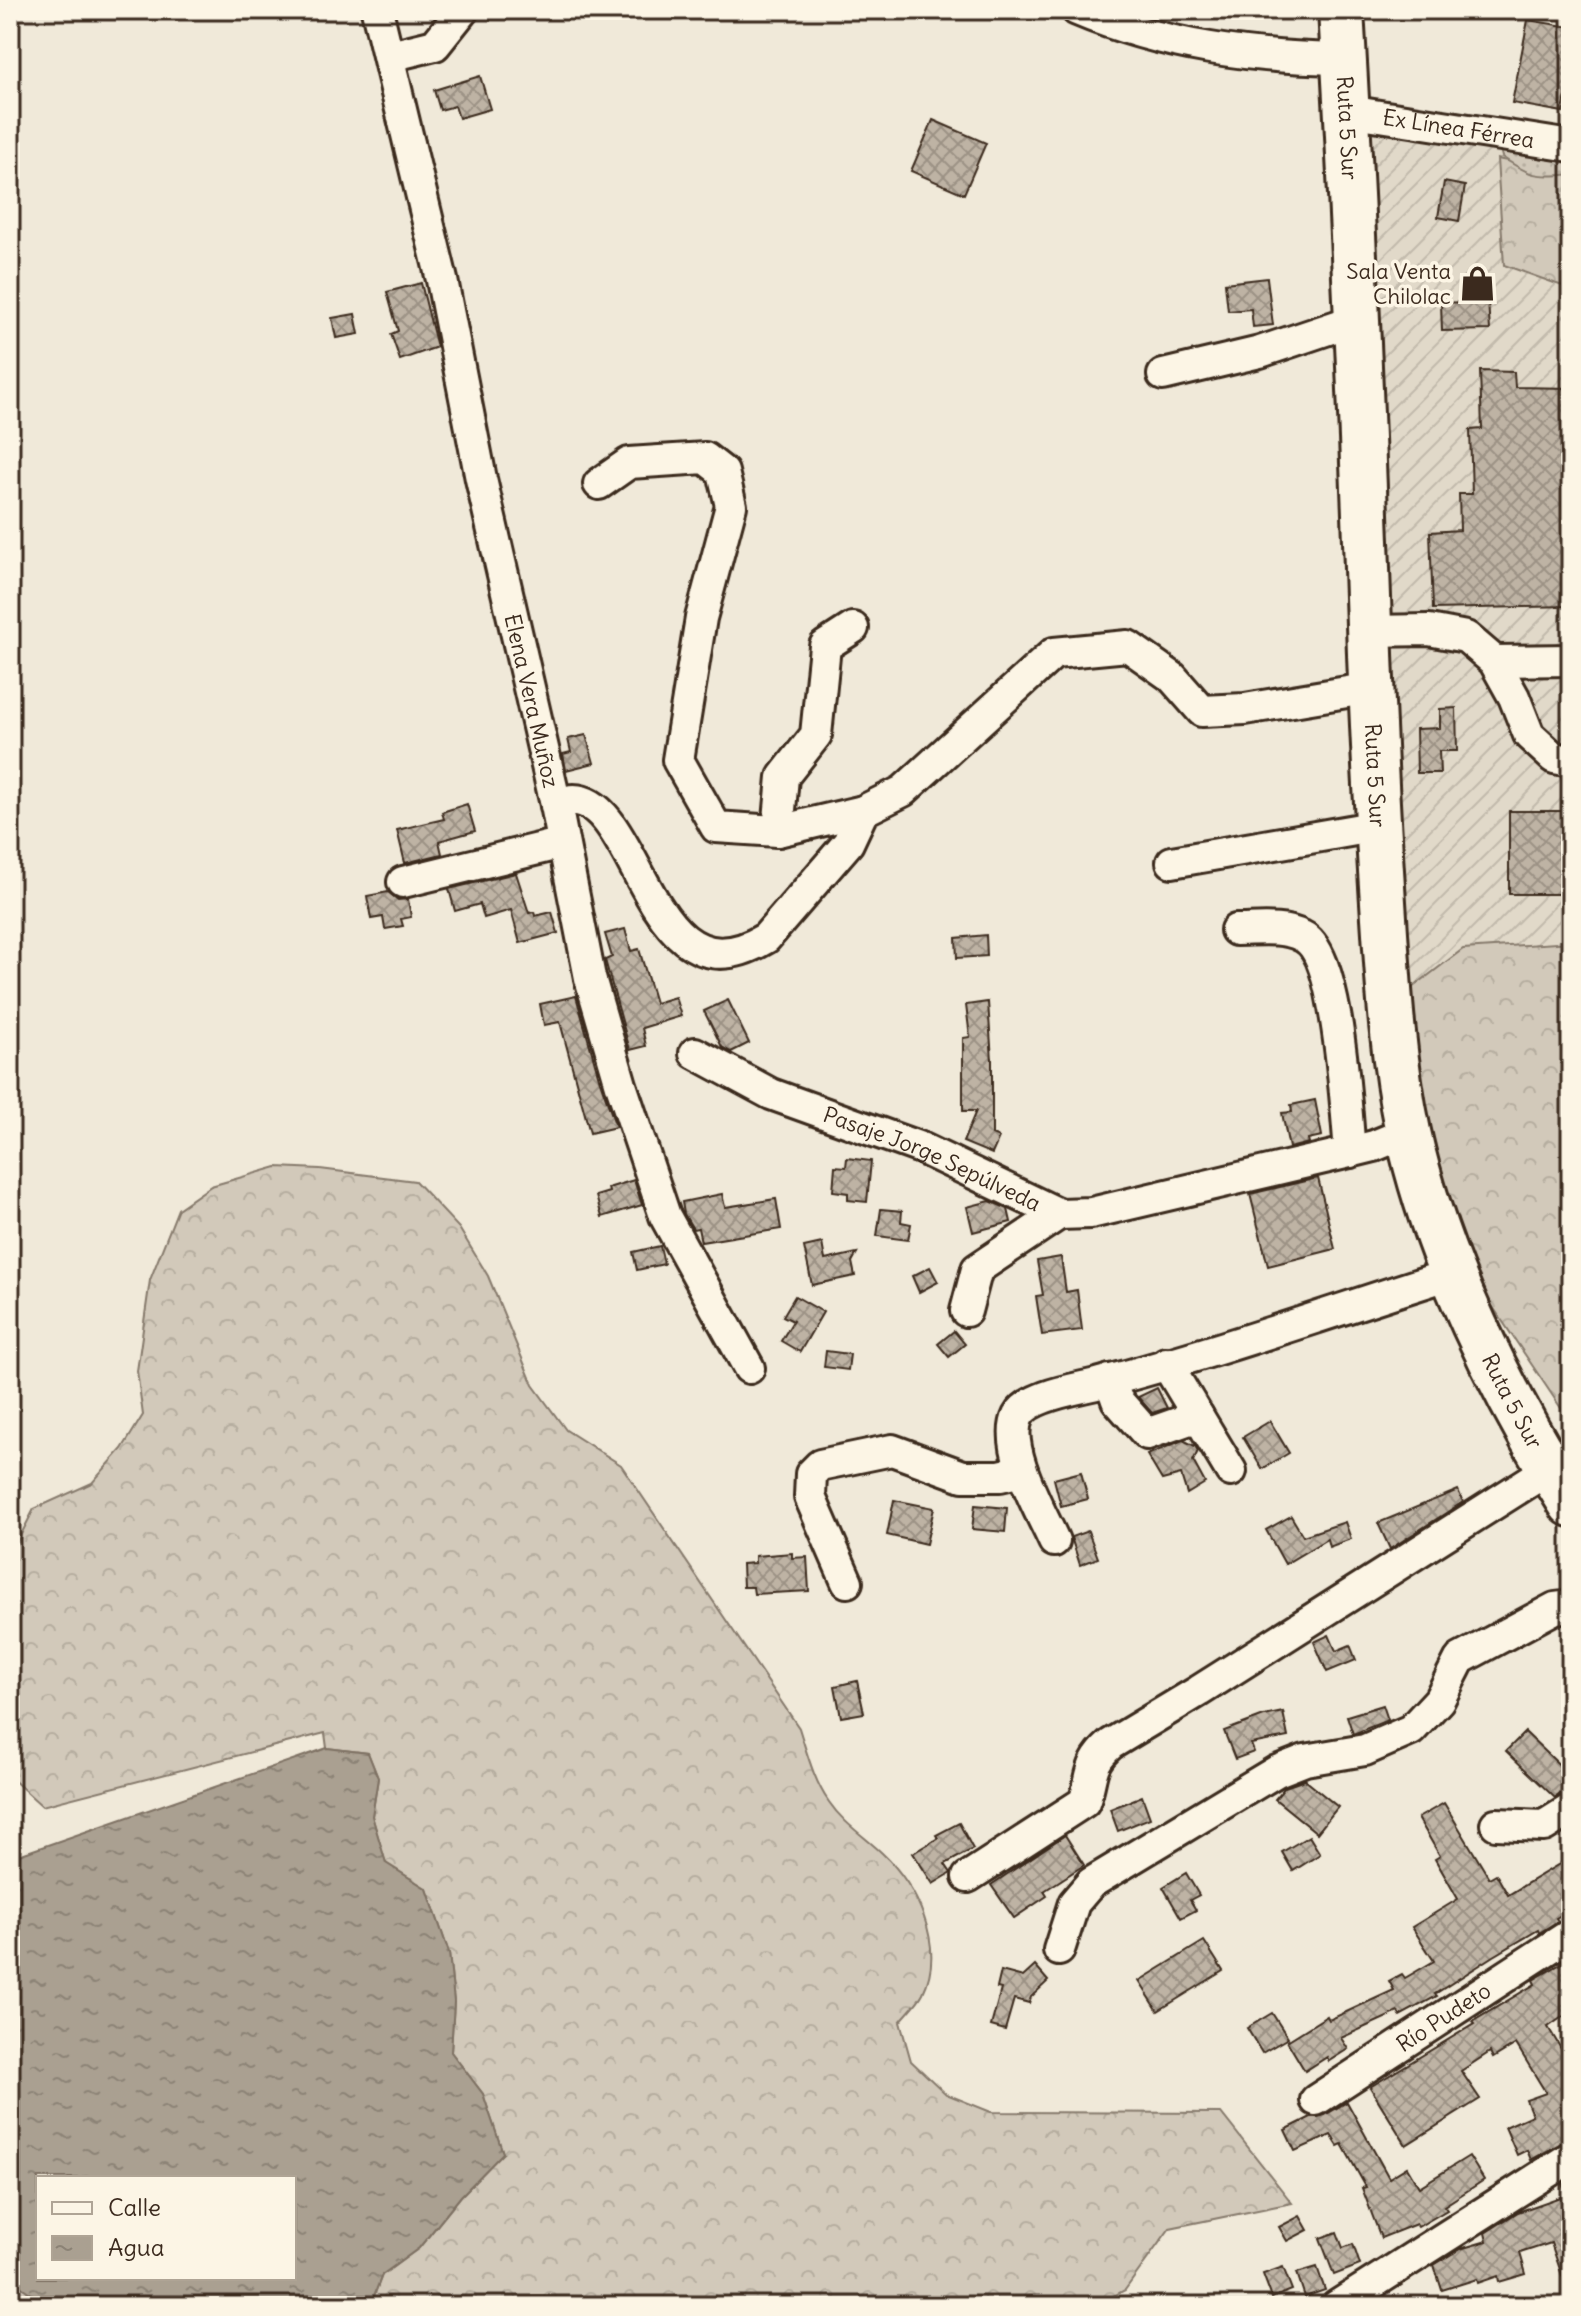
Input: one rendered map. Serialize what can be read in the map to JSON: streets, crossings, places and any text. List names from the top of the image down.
{
  "streets": {
    "highway": ["Ruta 5 Sur"],
    "street": [
      "Ex Línea Férrea",
      "Elena Vera Muñoz",
      "Pasaje Jorge Sepúlveda",
      "Río Pudeto"
    ]
  },
  "crossings": [
    ["Ruta 5 Sur", "Ex Línea Férrea"],
    ["Ruta 5 Sur", "Pasaje Jorge Sepúlveda"]
  ],
  "places": {
    "shop": ["Sala Venta Chilolac"]
  },
  "legend": ["Calle", "Agua"]
}
